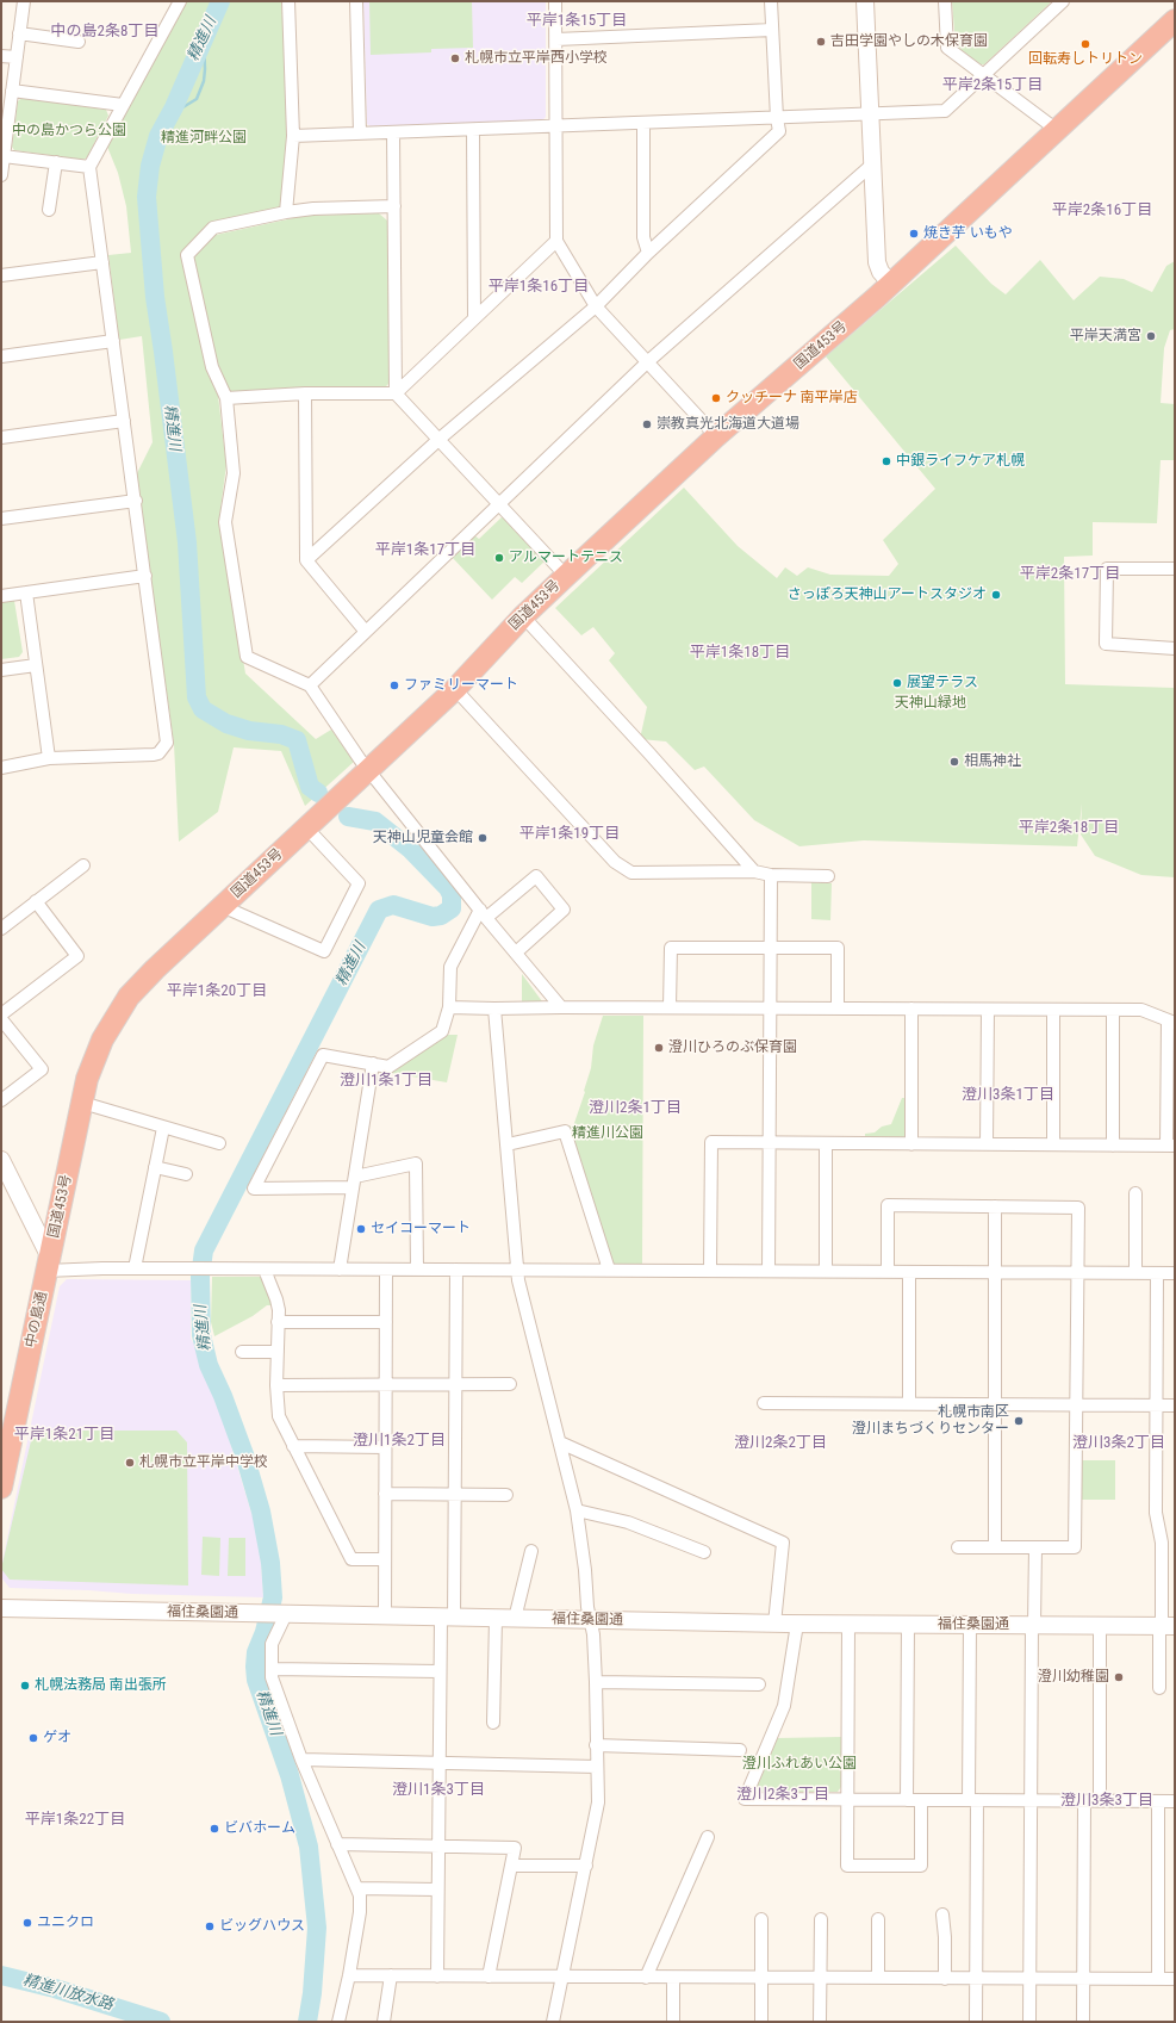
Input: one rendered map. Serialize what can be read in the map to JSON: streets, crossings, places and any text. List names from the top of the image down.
{
  "streets": {
    "highway": ["国道453号", "中の島通"],
    "street": ["福住桑園通"]
  },
  "crossings": [
    ["国道453号", "中の島通"]
  ],
  "districts": [
    "平岸1条15丁目",
    "中の島2条8丁目",
    "平岸2条15丁目",
    "平岸2条16丁目",
    "平岸1条16丁目",
    "平岸1条17丁目",
    "平岸2条17丁目",
    "平岸1条18丁目",
    "平岸2条18丁目",
    "平岸1条19丁目",
    "平岸1条20丁目",
    "澄川1条1丁目",
    "澄川3条1丁目",
    "澄川2条1丁目",
    "平岸1条21丁目",
    "澄川1条2丁目",
    "澄川2条2丁目",
    "澄川3条2丁目",
    "澄川1条3丁目",
    "澄川2条3丁目",
    "澄川3条3丁目",
    "平岸1条22丁目"
  ],
  "water": ["精進川", "精進川放水路"],
  "parks": [
    "中の島かつら公園",
    "精進河畔公園",
    "天神山緑地",
    "精進川公園",
    "澄川ふれあい公園"
  ],
  "places": [
    "吉田学園やしの木保育園",
    "回転寿しトリトン",
    "札幌市立平岸西小学校",
    "焼き芋 いもや",
    "平岸天満宮",
    "クッチーナ 南平岸店",
    "崇教真光北海道大道場",
    "中銀ライフケア札幌",
    "アルマートテニス",
    "さっぽろ天神山アートスタジオ",
    "展望テラス",
    "ファミリーマート",
    "相馬神社",
    "天神山児童会館",
    "澄川ひろのぶ保育園",
    "セイコーマート",
    "札幌市南区 澄川まちづくりセンター",
    "札幌市立平岸中学校",
    "澄川幼稚園",
    "札幌法務局 南出張所",
    "ゲオ",
    "ビバホーム",
    "ユニクロ",
    "ビッグハウス"
  ]
}
